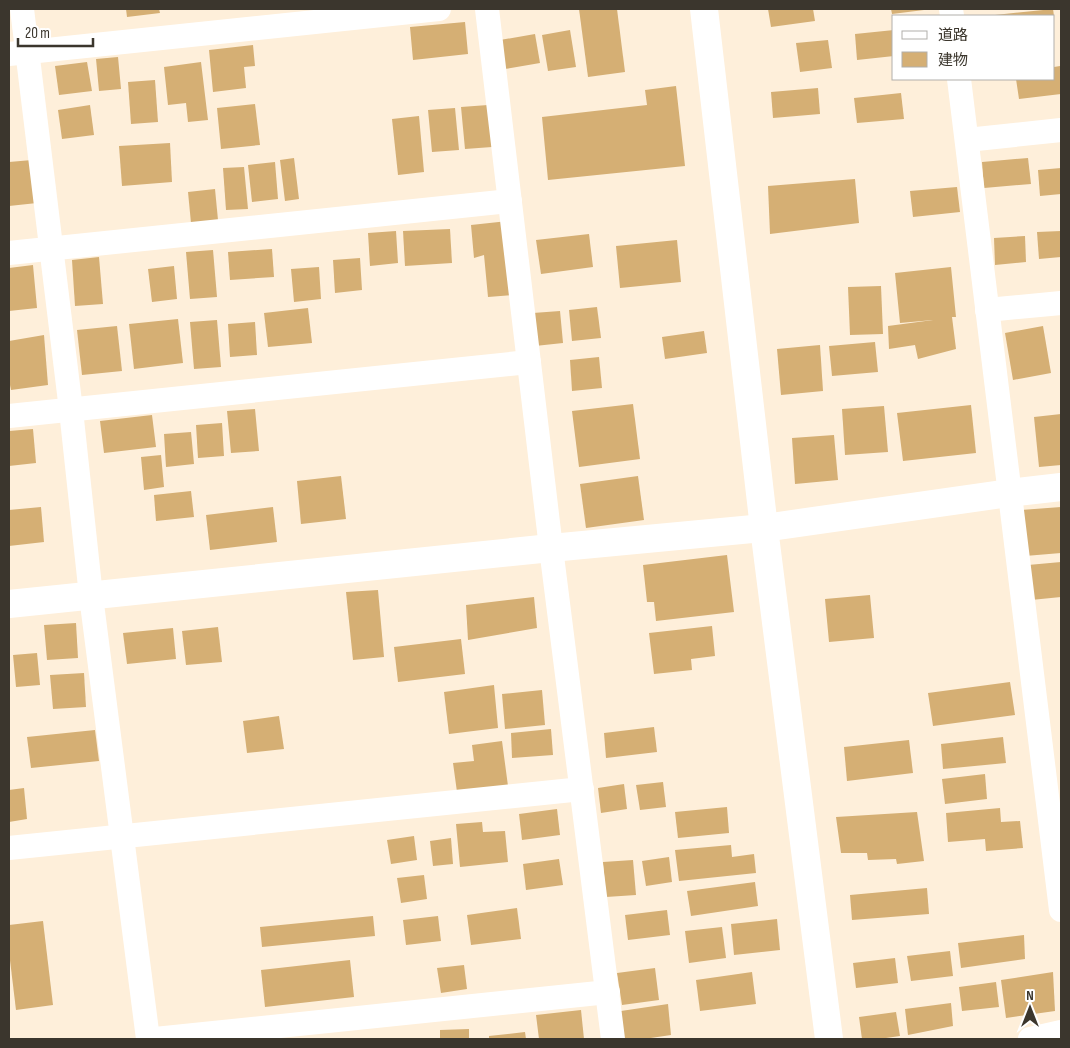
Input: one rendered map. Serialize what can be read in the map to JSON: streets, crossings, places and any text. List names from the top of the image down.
{
  "legend": ["道路", "建物"],
  "scale_bar": "20 m",
  "north": "top"
}
